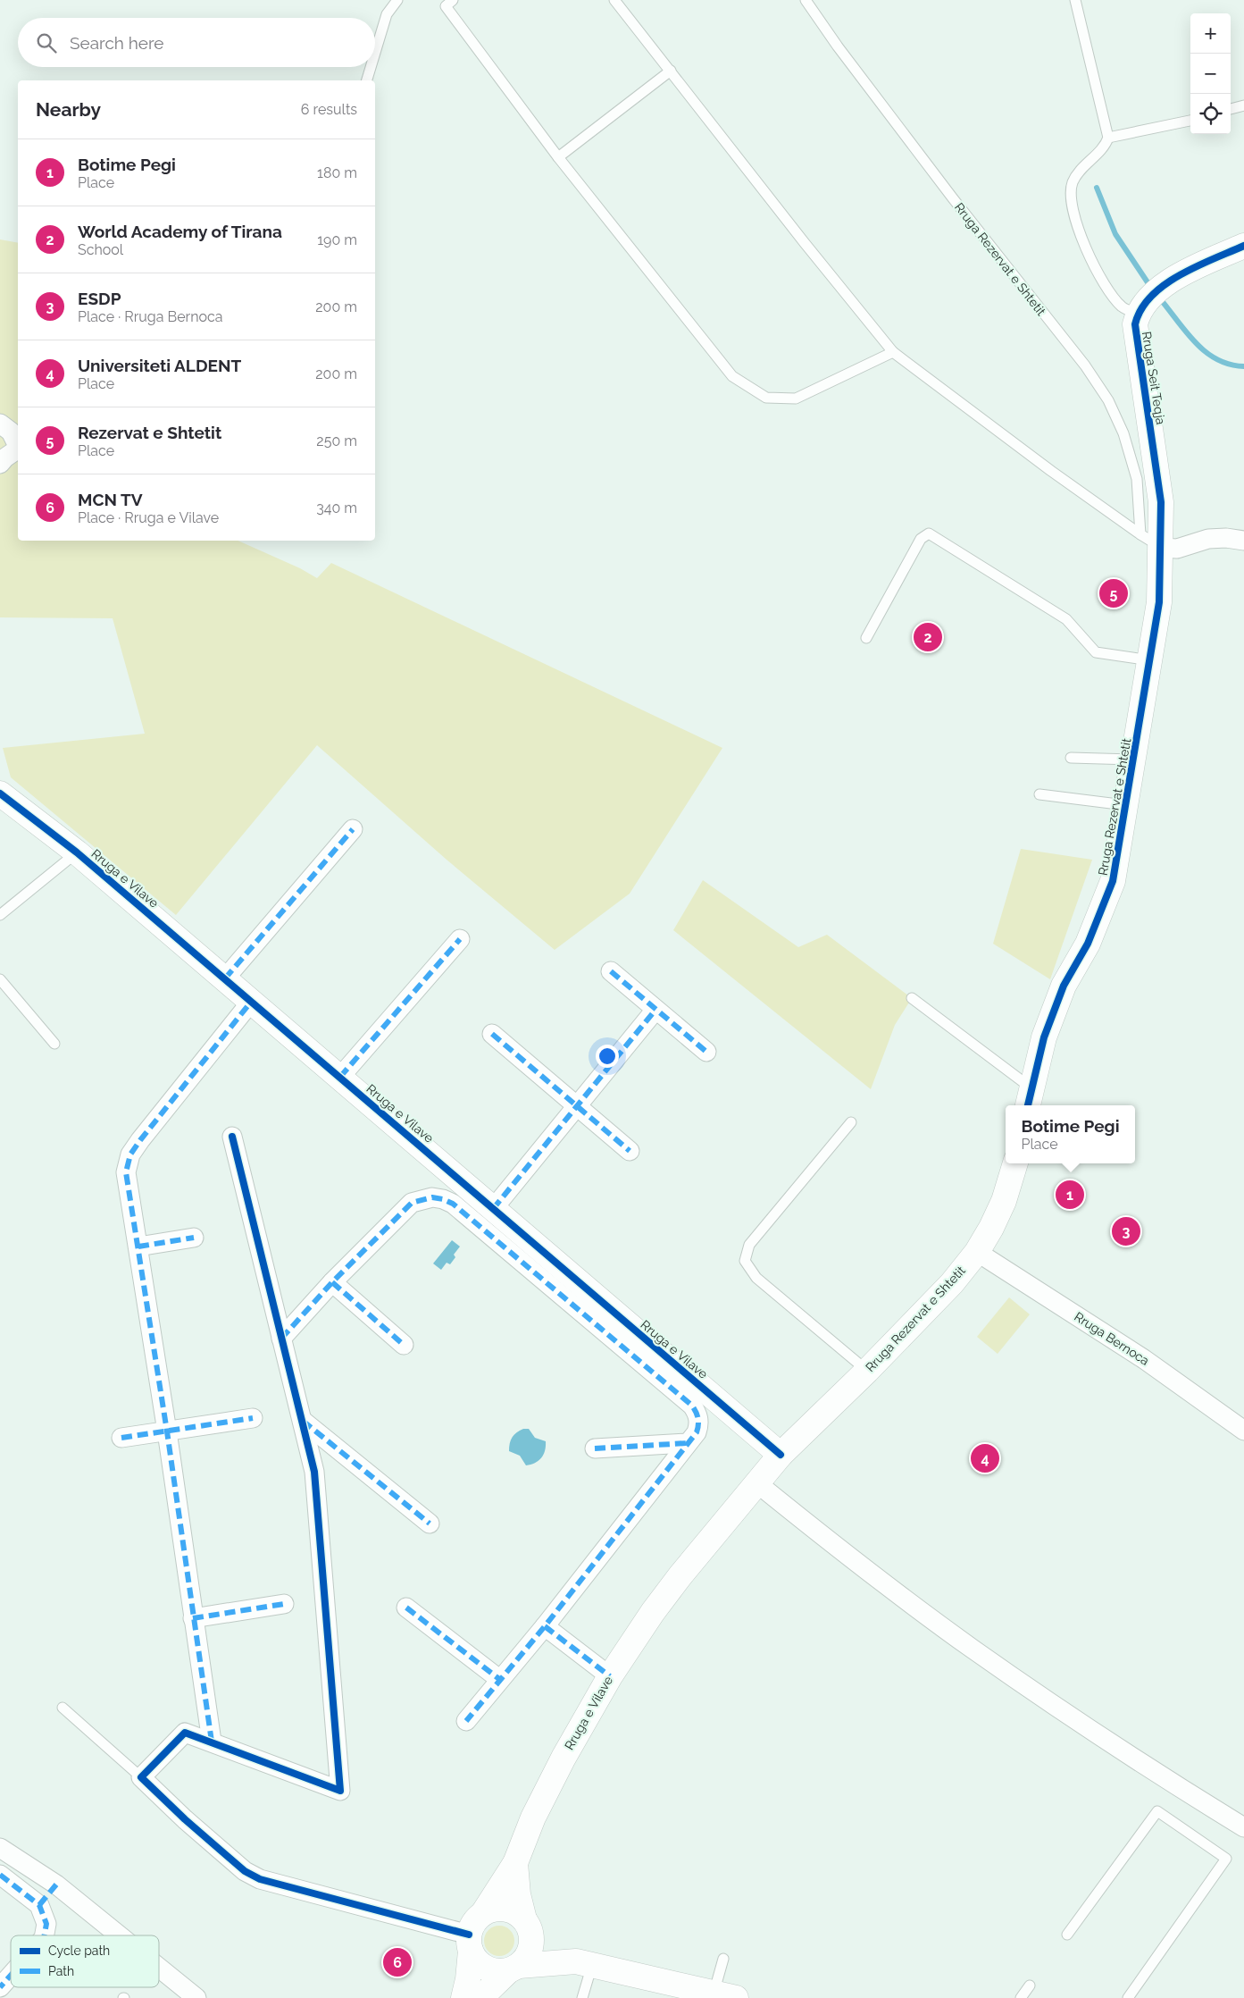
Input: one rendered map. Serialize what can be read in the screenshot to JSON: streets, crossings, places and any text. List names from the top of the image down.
{
  "streets": {
    "street": [
      "Rruga Rezervat e Shtetit",
      "Rruga Seit Teqja",
      "Rruga e Vilave",
      "Rruga Bernoca"
    ]
  },
  "crossings": [
    ["Rruga Rezervat e Shtetit", "Rruga Seit Teqja"],
    ["Rruga Rezervat e Shtetit", "Rruga e Vilave"],
    ["Rruga Rezervat e Shtetit", "Rruga Bernoca"]
  ],
  "legend": ["Cycle path", "Path"],
  "page": {
    "map_buttons": ["+", "−"],
    "search": "Search here",
    "heading": ["Nearby", "6 results"],
    "list": [
      {
        "mark": "1",
        "name": "Botime Pegi",
        "note": "Place",
        "value": "180 m"
      },
      {
        "mark": "2",
        "name": "World Academy of Tirana",
        "note": "School",
        "value": "190 m"
      },
      {
        "mark": "3",
        "name": "ESDP",
        "note": "Place · Rruga Bernoca",
        "value": "200 m"
      },
      {
        "mark": "4",
        "name": "Universiteti ALDENT",
        "note": "Place",
        "value": "200 m"
      },
      {
        "mark": "5",
        "name": "Rezervat e Shtetit",
        "note": "Place",
        "value": "250 m"
      },
      {
        "mark": "6",
        "name": "MCN TV",
        "note": "Place · Rruga e Vilave",
        "value": "340 m"
      }
    ],
    "pins": [
      "5",
      "2",
      "1",
      "3",
      "4",
      "6"
    ],
    "popup": ["Botime Pegi", "Place"]
  }
}
